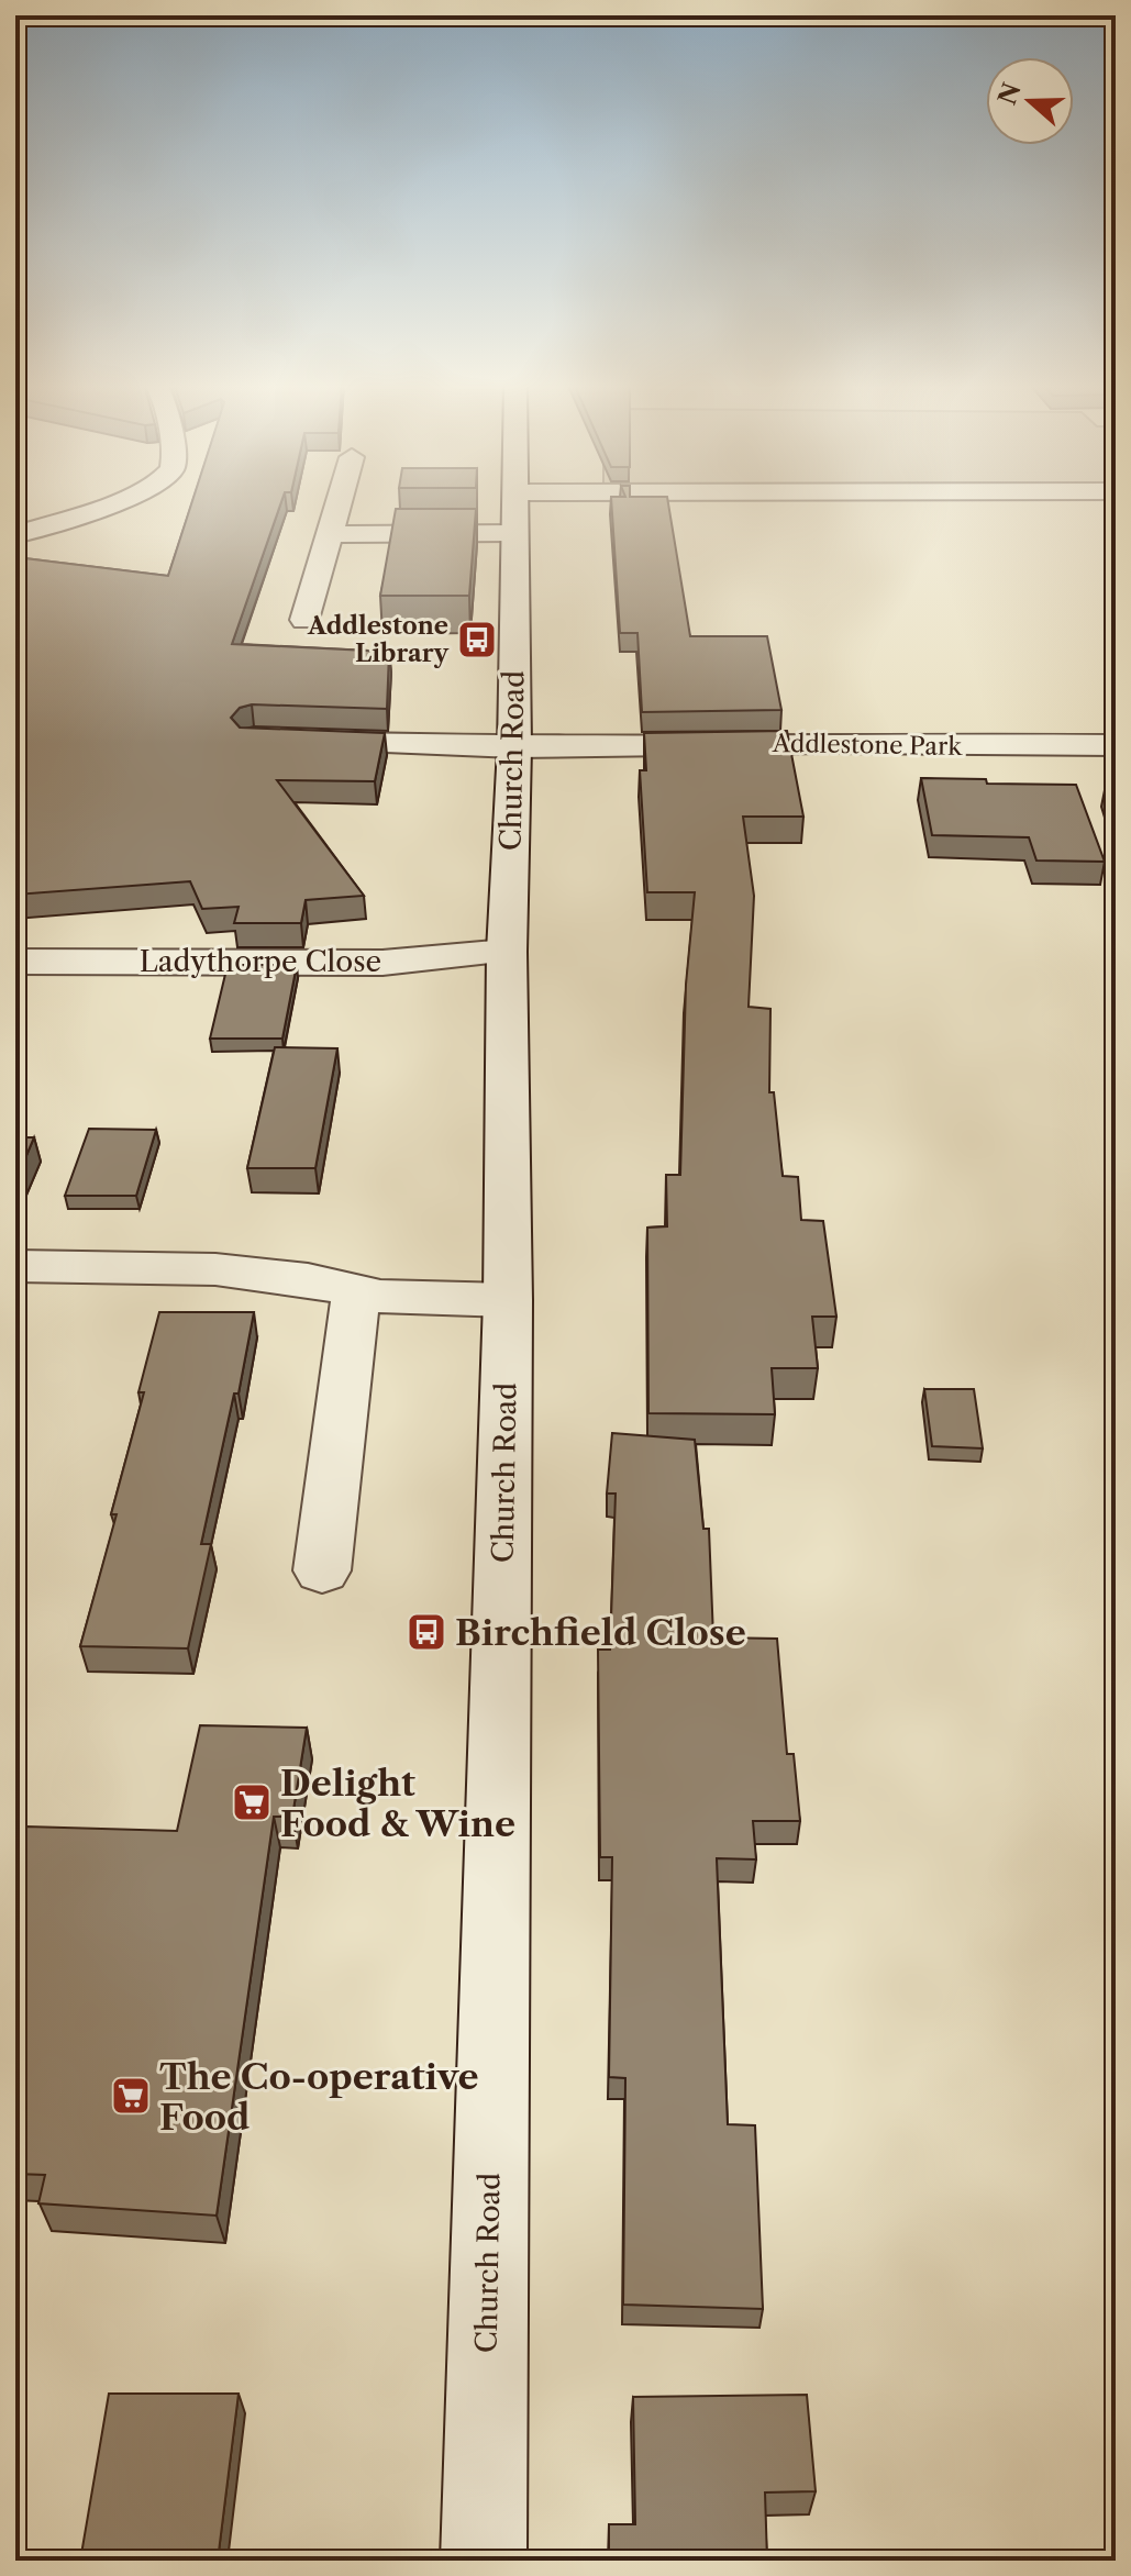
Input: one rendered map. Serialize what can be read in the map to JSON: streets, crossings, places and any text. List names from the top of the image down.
{
  "streets": {
    "street": ["Addlestone Park", "Church Road", "Ladythorpe Close"]
  },
  "crossings": [
    ["Addlestone Park", "Church Road"],
    ["Church Road", "Ladythorpe Close"]
  ],
  "places": {
    "bus stop": ["Addlestone Library", "Birchfield Close"],
    "supermarket": ["Delight Food & Wine", "The Co-operative Food"]
  },
  "north": "left"
}
